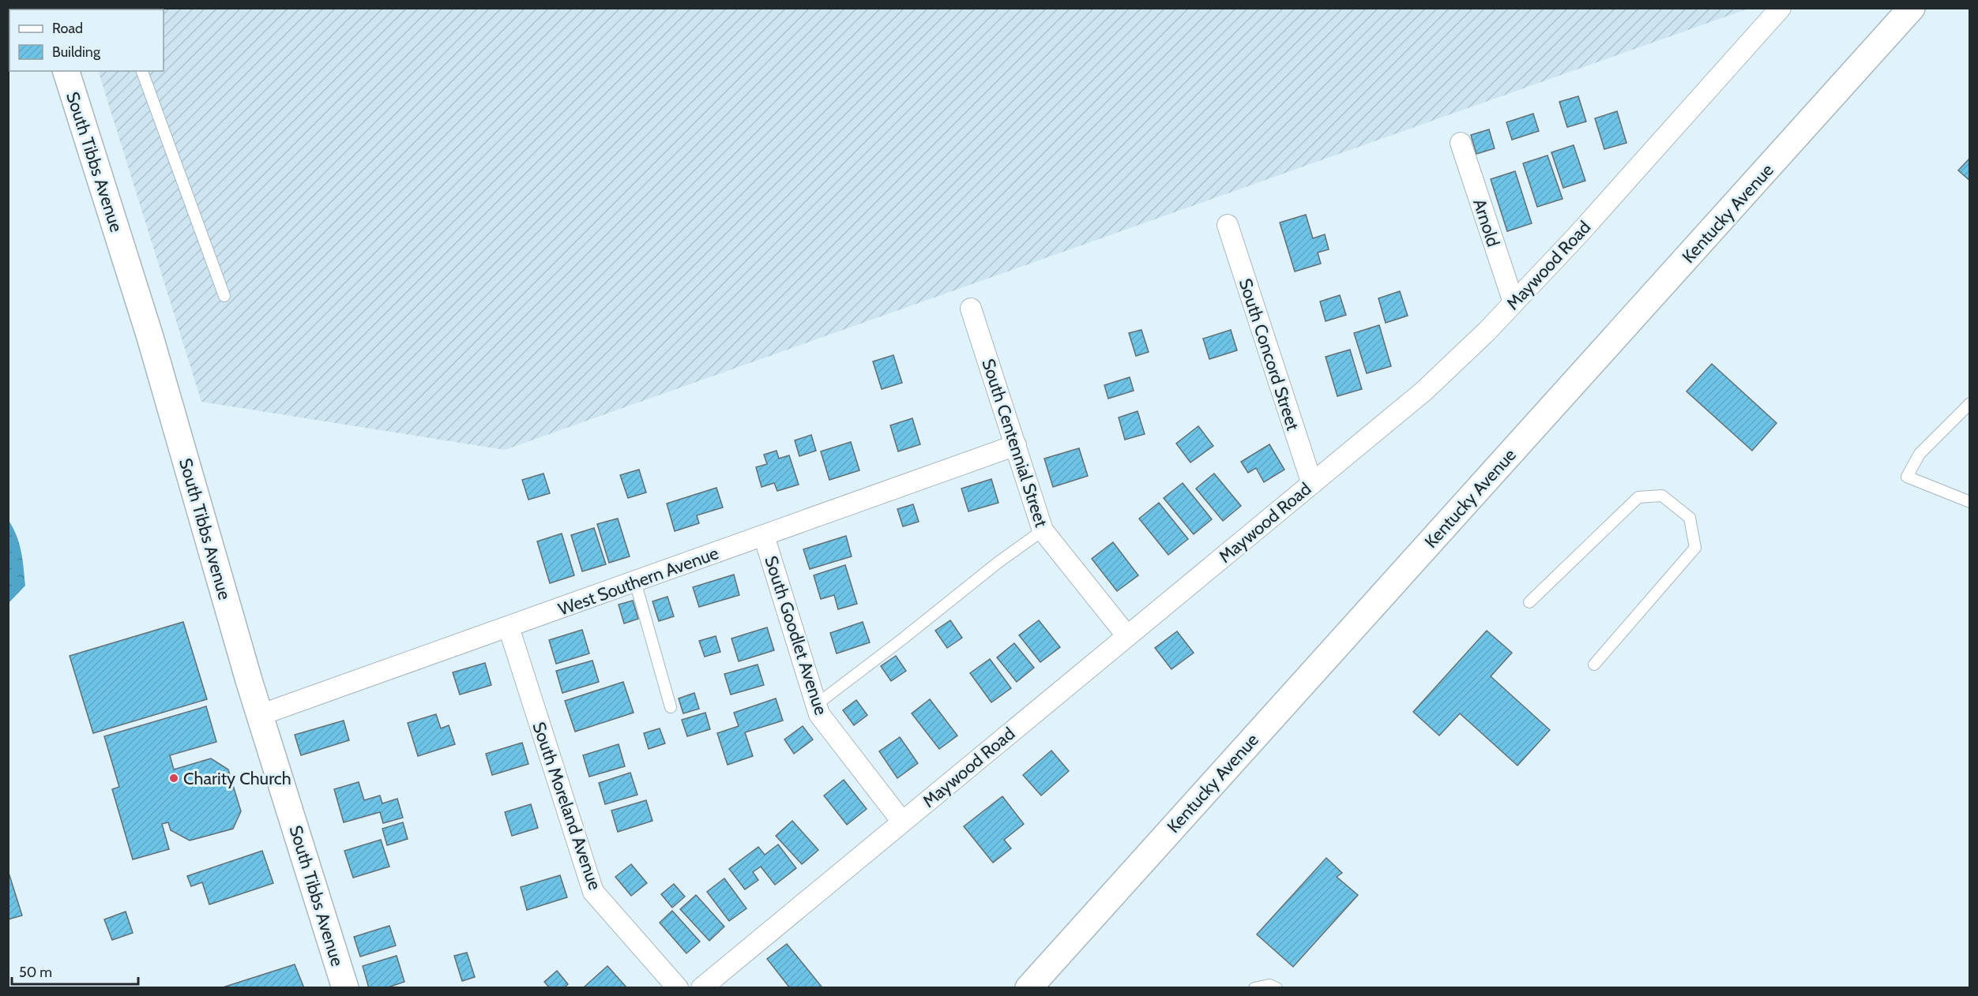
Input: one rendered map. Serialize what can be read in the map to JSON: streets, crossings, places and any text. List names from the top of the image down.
{
  "streets": {
    "main road": ["South Tibbs Avenue", "Kentucky Avenue"],
    "street": [
      "Arnold",
      "Maywood Road",
      "South Concord Street",
      "South Centennial Street",
      "West Southern Avenue",
      "South Goodlet Avenue",
      "South Moreland Avenue"
    ]
  },
  "crossings": [
    ["South Tibbs Avenue", "West Southern Avenue"],
    ["Arnold", "Maywood Road"],
    ["Maywood Road", "South Concord Street"],
    ["Maywood Road", "South Centennial Street"],
    ["Maywood Road", "South Goodlet Avenue"],
    ["South Centennial Street", "West Southern Avenue"],
    ["West Southern Avenue", "South Goodlet Avenue"],
    ["West Southern Avenue", "South Moreland Avenue"]
  ],
  "places": ["Charity Church"],
  "legend": ["Road", "Building"],
  "scale_bar": "50 m"
}
